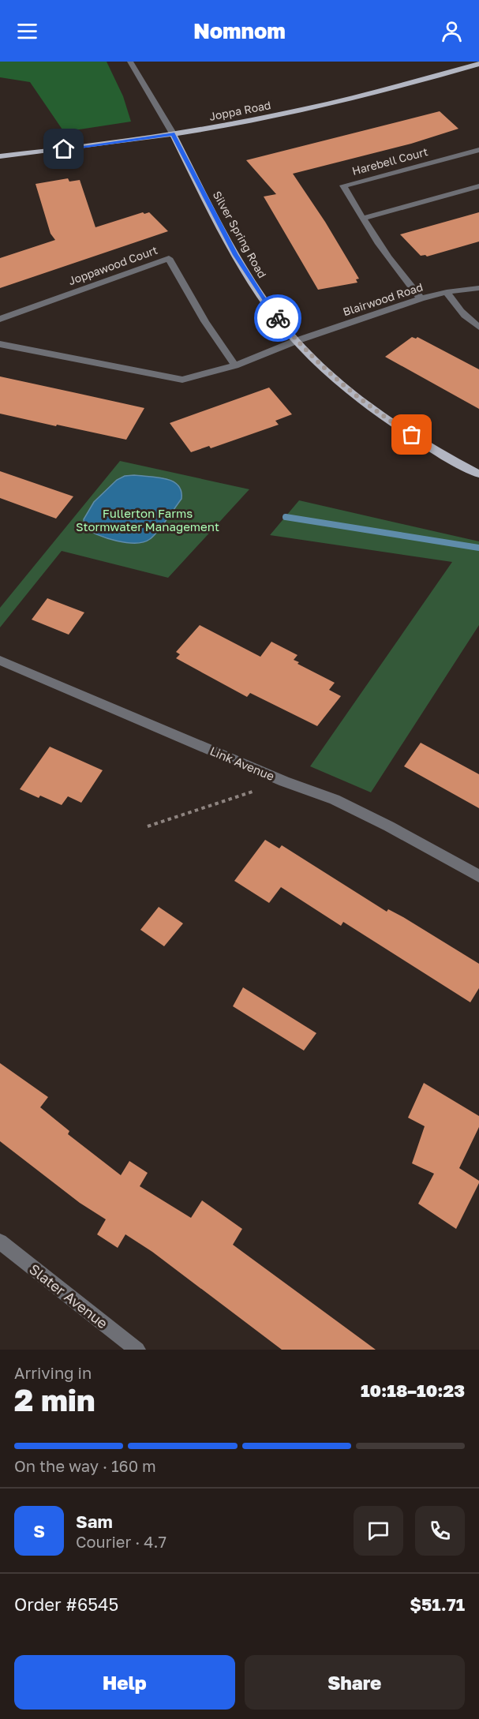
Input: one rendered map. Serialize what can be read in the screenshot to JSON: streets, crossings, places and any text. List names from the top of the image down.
{
  "streets": {
    "main road": ["Joppa Road", "Silver Spring Road"],
    "street": [
      "Harebell Court",
      "Joppawood Court",
      "Blairwood Road",
      "Link Avenue",
      "Slater Avenue"
    ]
  },
  "crossings": [
    ["Joppa Road", "Silver Spring Road"],
    ["Harebell Court", "Blairwood Road"],
    ["Silver Spring Road", "Blairwood Road"]
  ],
  "parks": ["Fullerton Farms Stormwater Management"],
  "page": {
    "header": "Nomnom",
    "heading": ["2 min", "Arriving in", "10:18–10:23"],
    "panel": [
      "Sam",
      "Courier · 4.7",
      "Order #6545",
      "$51.71"
    ],
    "bar": "On the way · 160 m",
    "round": "S",
    "buttons": ["Help", "Share"]
  }
}
